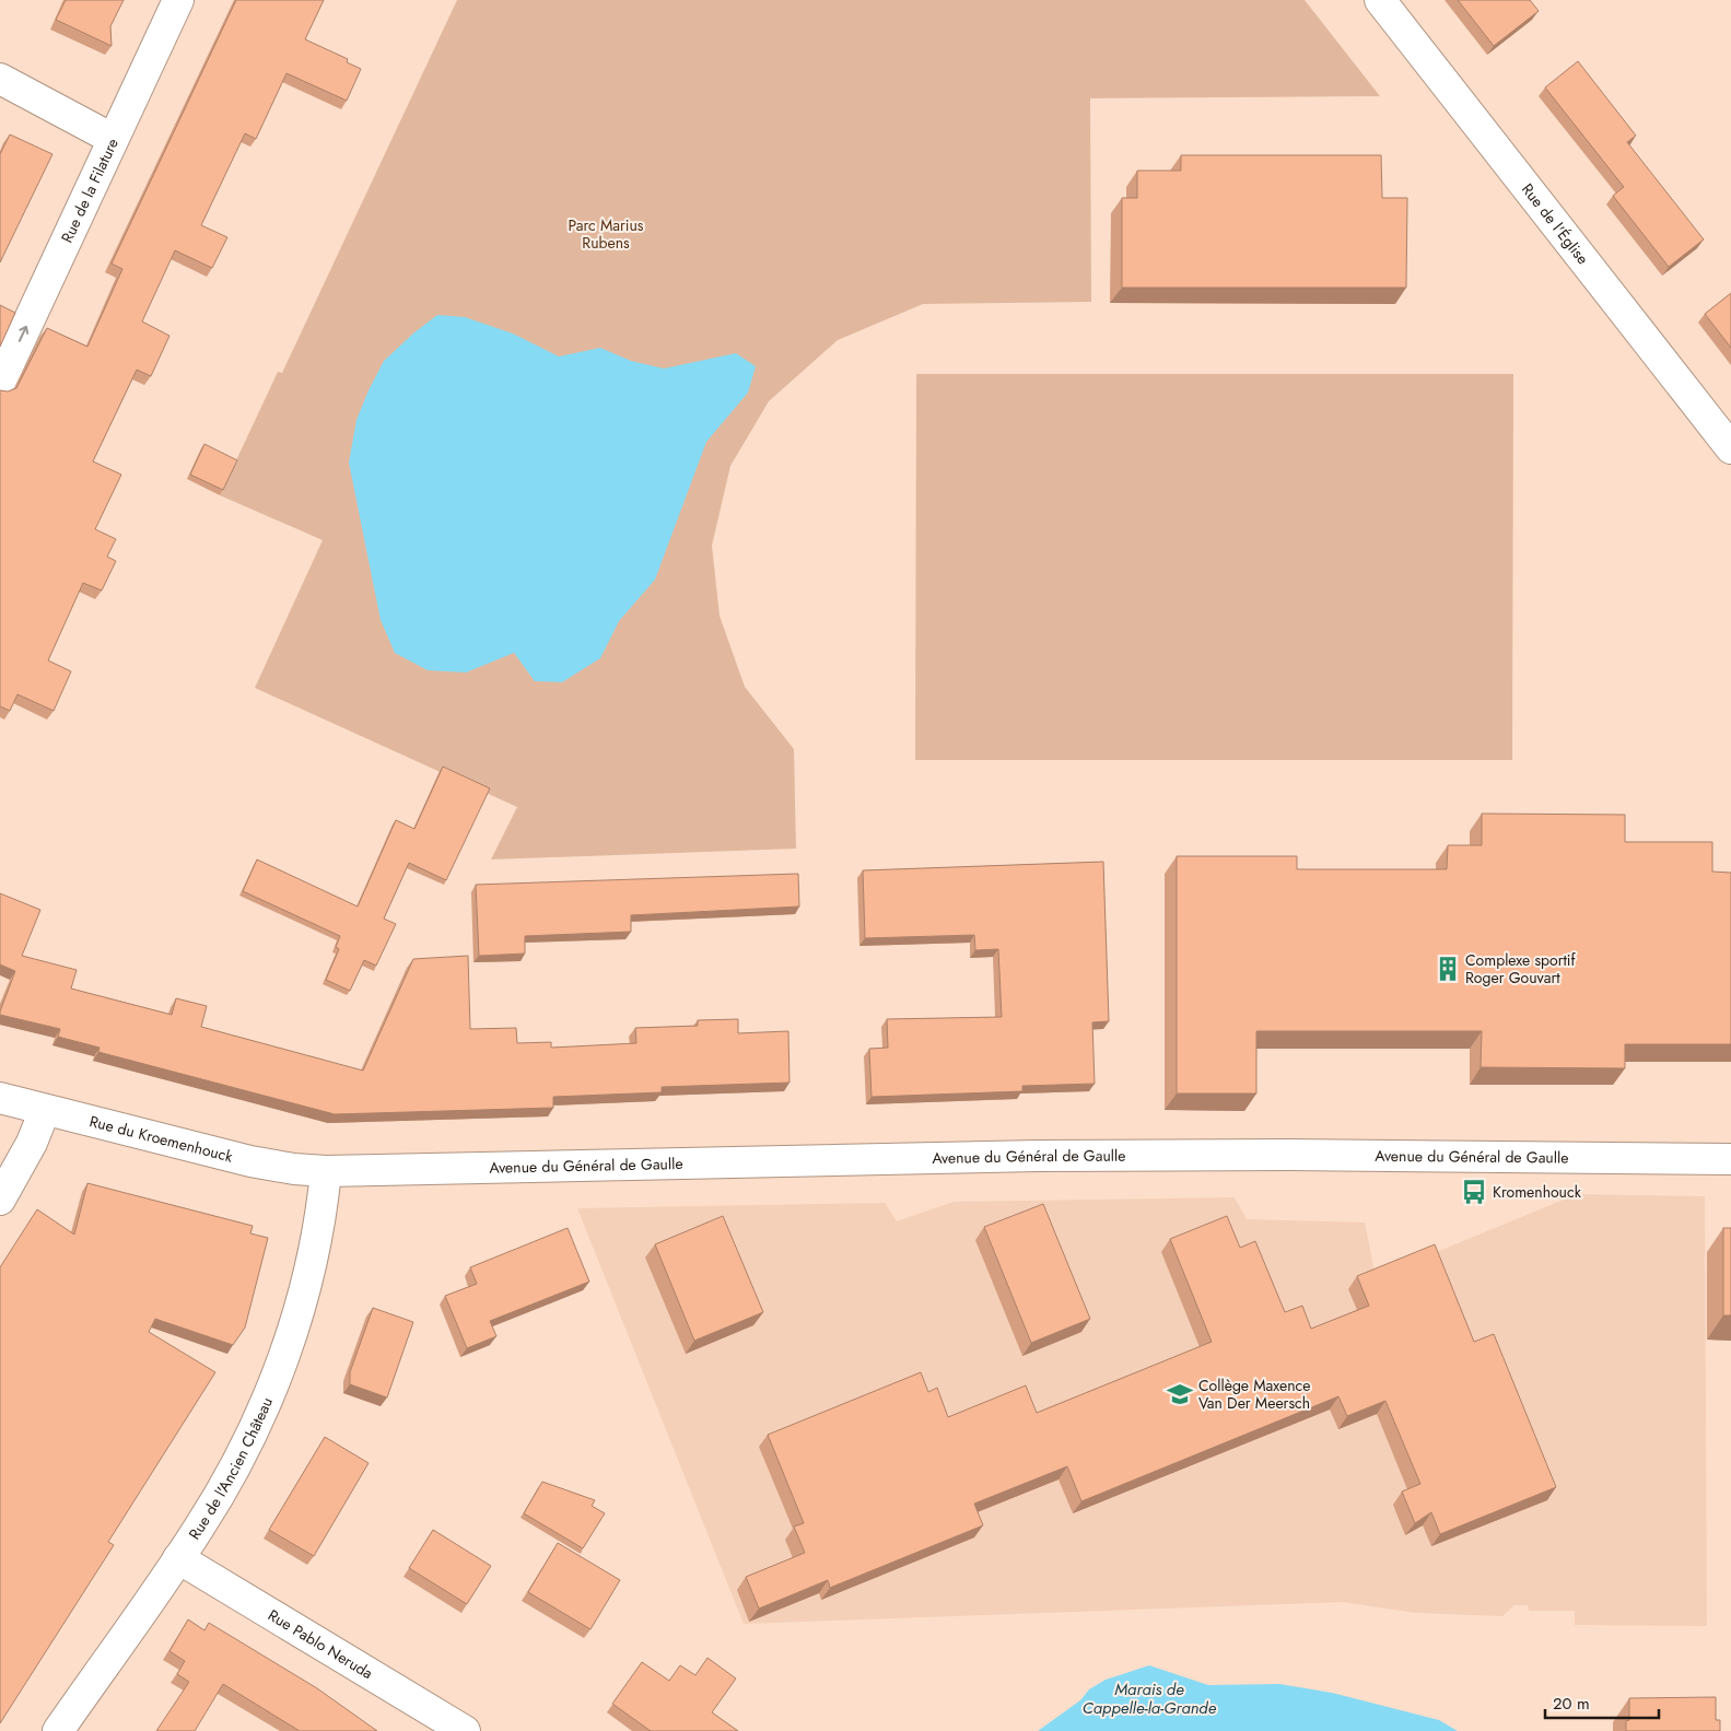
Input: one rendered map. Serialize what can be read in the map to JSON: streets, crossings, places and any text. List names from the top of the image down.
{
  "streets": {
    "street": [
      "Rue de la Filature",
      "Rue de l'Église",
      "Rue du Kroemenhouck",
      "Avenue du Général de Gaulle",
      "Rue de l'Ancien Château",
      "Rue Pablo Neruda"
    ]
  },
  "crossings": [
    ["Rue du Kroemenhouck", "Avenue du Général de Gaulle"],
    ["Rue du Kroemenhouck", "Rue de l'Ancien Château"],
    ["Avenue du Général de Gaulle", "Rue de l'Ancien Château"],
    ["Rue de l'Ancien Château", "Rue Pablo Neruda"]
  ],
  "one_way": ["Rue de la Filature"],
  "water": ["Marais de Cappelle-la-Grande"],
  "parks": ["Parc Marius Rubens"],
  "places": {
    "building": ["Complexe sportif Roger Gouvart"],
    "bus stop": ["Kromenhouck"],
    "school or university": ["Collège Maxence Van Der Meersch"]
  },
  "scale_bar": "20 m"
}
